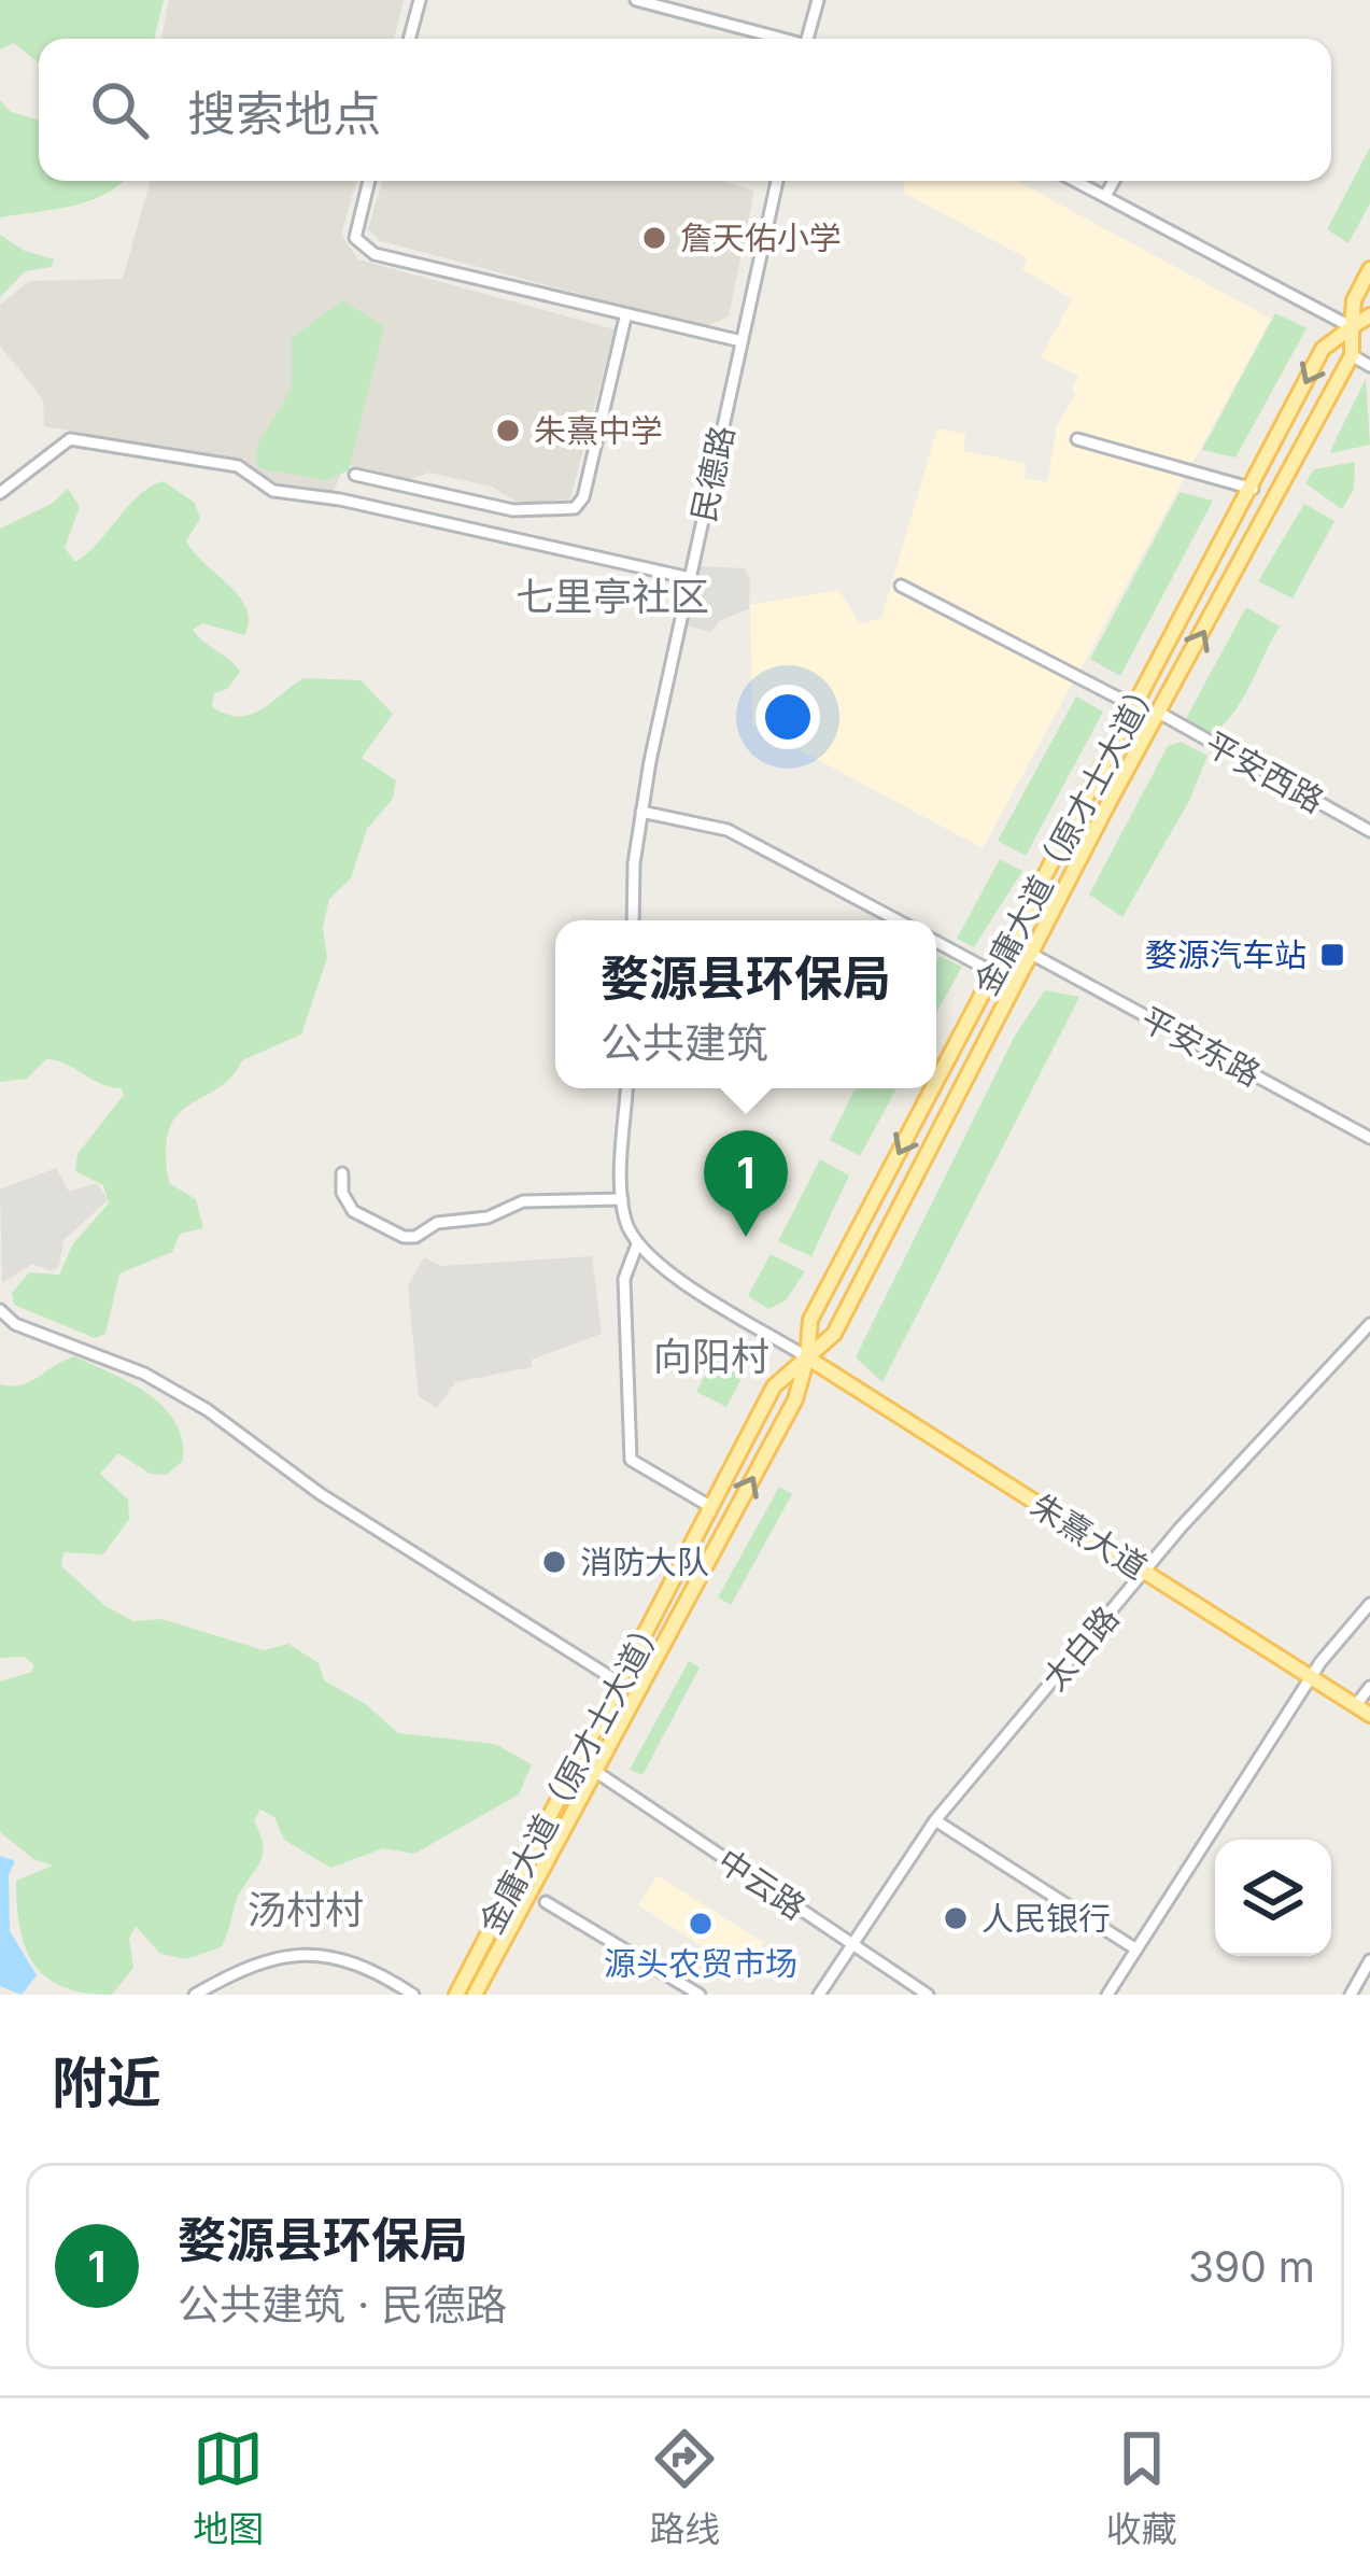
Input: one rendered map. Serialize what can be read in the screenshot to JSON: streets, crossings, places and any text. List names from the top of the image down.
{
  "streets": {
    "main road": ["金庸大道（原才士大道）", "朱熹大道"],
    "street": [
      "民德路",
      "平安西路",
      "平安东路",
      "太白路",
      "中云路"
    ]
  },
  "crossings": [
    ["平安西路", "金庸大道（原才士大道）"],
    ["金庸大道（原才士大道）", "平安东路"],
    ["金庸大道（原才士大道）", "朱熹大道"],
    ["金庸大道（原才士大道）", "中云路"],
    ["朱熹大道", "太白路"],
    ["太白路", "中云路"]
  ],
  "districts": ["七里亭社区", "向阳村", "汤村村"],
  "places": {
    "other": [
      "詹天佑小学",
      "朱熹中学",
      "消防大队",
      "人民银行",
      "源头农贸市场"
    ],
    "transit": ["婺源汽车站"]
  },
  "page": {
    "search": "搜索地点",
    "popup": ["婺源县环保局", "公共建筑"],
    "pins": "1",
    "heading": "附近",
    "list": [
      {
        "mark": "1",
        "name": "婺源县环保局",
        "note": "公共建筑 · 民德路",
        "value": "390 m"
      }
    ],
    "nav": ["地图", "路线", "收藏"]
  }
}
